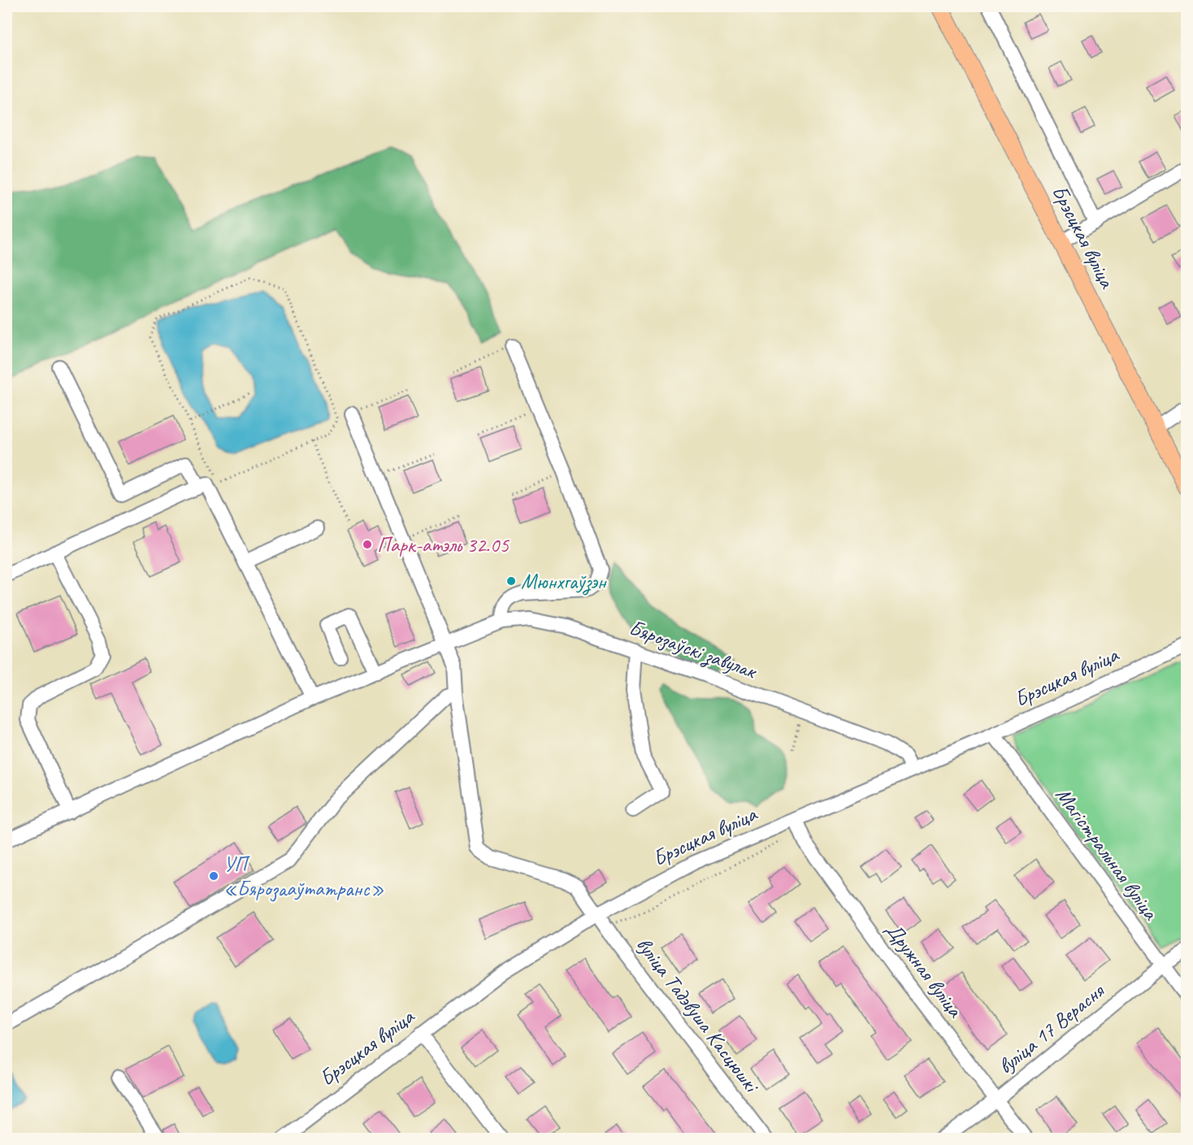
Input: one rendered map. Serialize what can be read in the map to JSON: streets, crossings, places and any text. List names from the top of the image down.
{
  "streets": {
    "main road": ["Брэсцкая вуліца"],
    "street": [
      "Бярозаўскі завулак",
      "Магістральная вуліца",
      "Дружная вуліца",
      "вуліца Тадэвуша Касцюшкі",
      "вуліца 17 Верасня"
    ]
  },
  "crossings": [
    ["Брэсцкая вуліца", "Бярозаўскі завулак"],
    ["Брэсцкая вуліца", "Магістральная вуліца"],
    ["Брэсцкая вуліца", "Дружная вуліца"],
    ["Брэсцкая вуліца", "вуліца Тадэвуша Касцюшкі"],
    ["Бярозаўскі завулак", "вуліца Тадэвуша Касцюшкі"],
    ["Магістральная вуліца", "вуліца 17 Верасня"],
    ["Дружная вуліца", "вуліца 17 Верасня"]
  ],
  "places": ["Парк-атэль 32.05", "Мюнхгаўзэн", "УП «Бярозааўтатранс»"]
}
